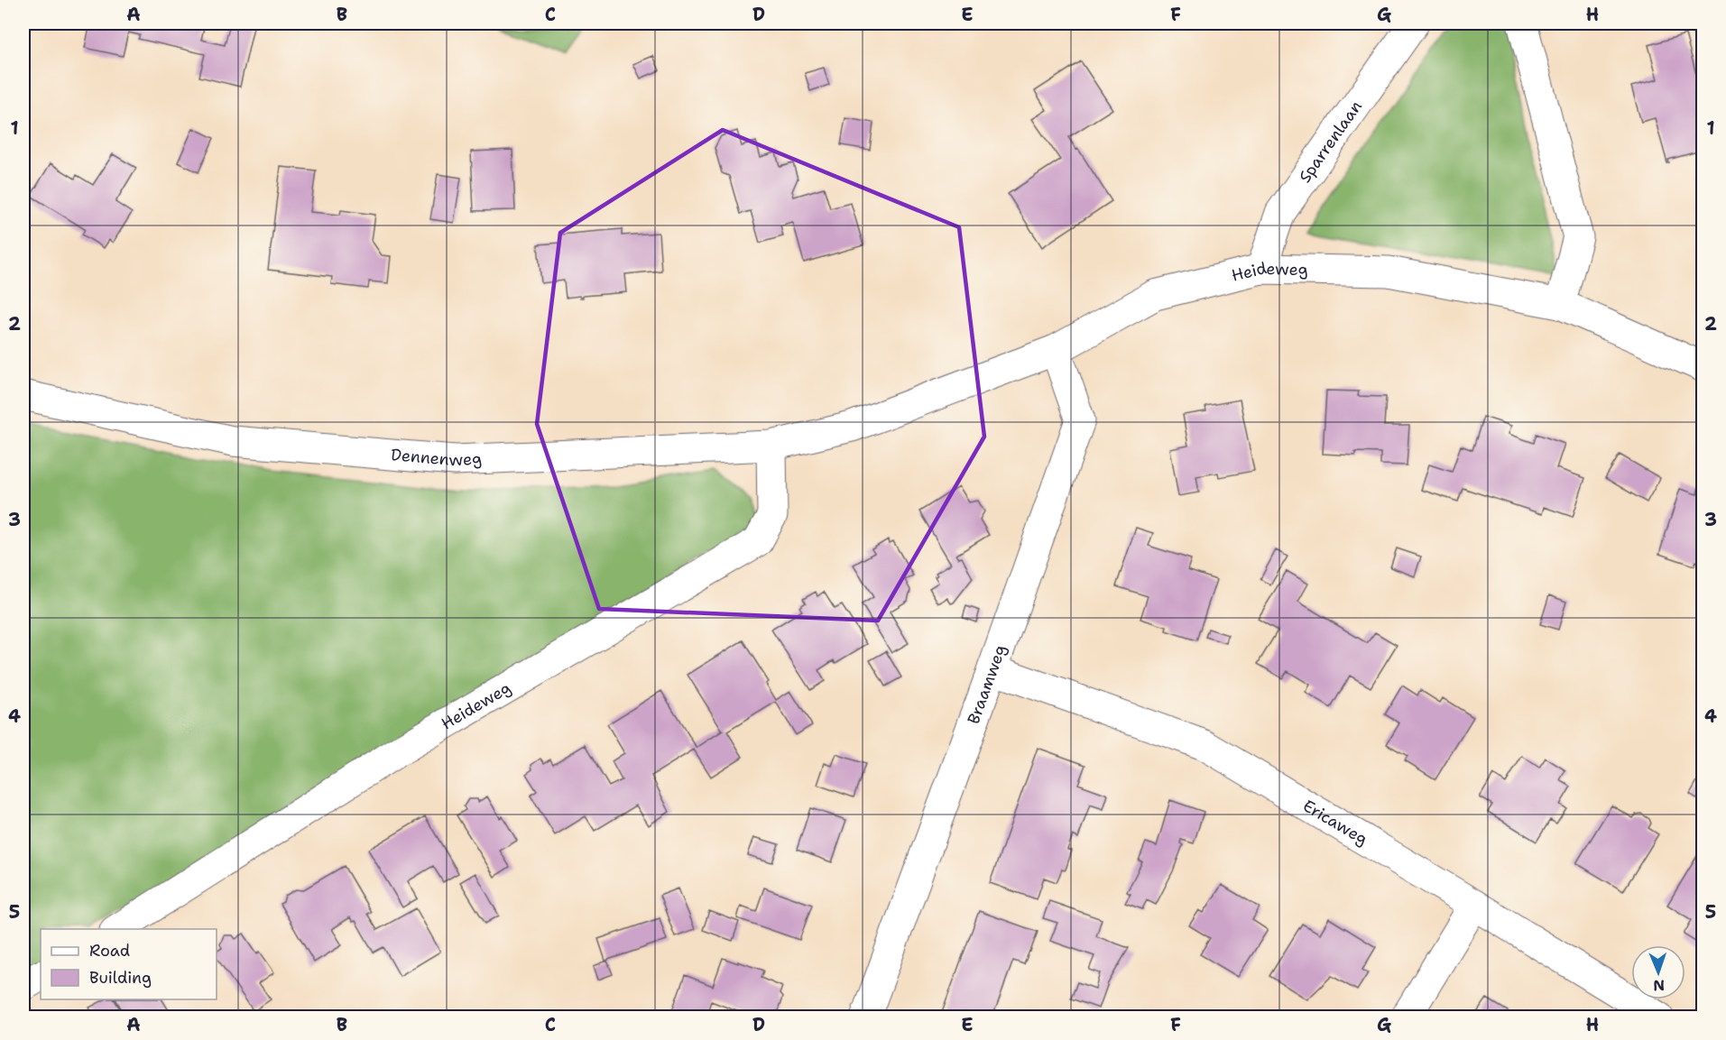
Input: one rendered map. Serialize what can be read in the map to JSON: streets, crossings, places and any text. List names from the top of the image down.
{
  "streets": {
    "street": [
      "Sparrenlaan",
      "Heideweg",
      "Dennenweg",
      "Braamweg",
      "Ericaweg"
    ]
  },
  "crossings": [
    ["Sparrenlaan", "Heideweg"],
    ["Heideweg", "Dennenweg"],
    ["Heideweg", "Braamweg"],
    ["Braamweg", "Ericaweg"]
  ],
  "legend": ["Road", "Building"],
  "north": "bottom",
  "grid": {
    "columns": [
      "A",
      "B",
      "C",
      "D",
      "E",
      "F",
      "G",
      "H"
    ],
    "rows": [
      "1",
      "2",
      "3",
      "4",
      "5"
    ]
  }
}
